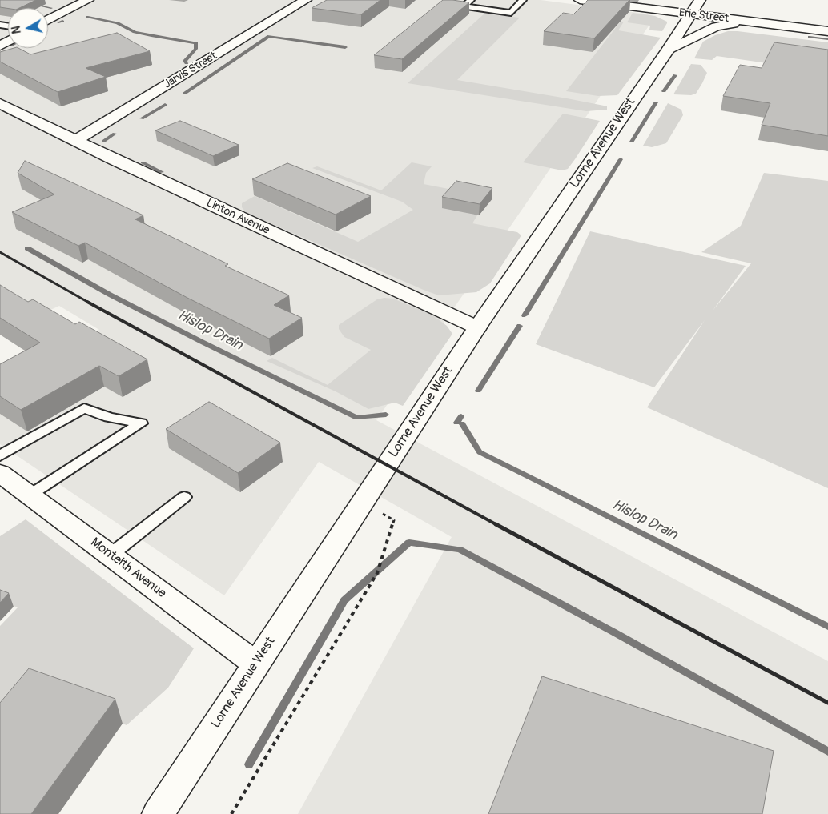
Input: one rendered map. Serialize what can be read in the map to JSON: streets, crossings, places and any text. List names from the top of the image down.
{
  "streets": {
    "main road": [
      "Erie Street",
      "Jarvis Street",
      "Lorne Avenue West",
      "Linton Avenue",
      "Monteith Avenue"
    ]
  },
  "crossings": [
    ["Erie Street", "Lorne Avenue West"],
    ["Jarvis Street", "Linton Avenue"],
    ["Lorne Avenue West", "Linton Avenue"],
    ["Lorne Avenue West", "Monteith Avenue"]
  ],
  "water": ["Hislop Drain"],
  "north": "left"
}
